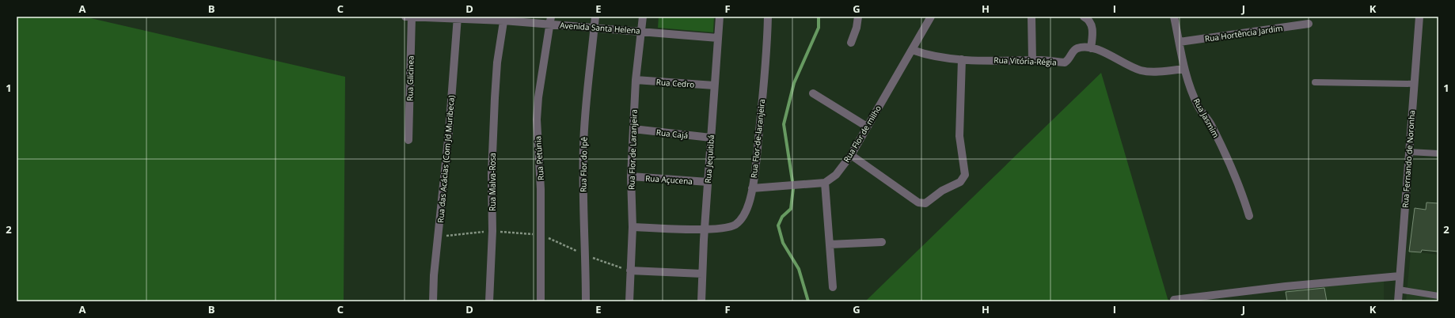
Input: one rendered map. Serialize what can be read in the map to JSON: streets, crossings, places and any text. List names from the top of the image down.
{
  "streets": {
    "street": [
      "Avenida Santa Helena",
      "Rua Hortência Jardim",
      "Rua Vitória-Régia",
      "Rua Glicinea",
      "Rua Cedro",
      "Rua Jasmim",
      "Rua Cajá",
      "Rua Flor de milho",
      "Rua Flor-de-laranjeira",
      "Rua Flor de Laranjeira",
      "Rua Petúnia",
      "Rua das Acácias (Com Jd Muribeca)",
      "Rua Jequitibá",
      "Rua Fernando de Noronha",
      "Rua Flor do Ipê",
      "Rua Açucena",
      "Rua Malva-Rosa"
    ]
  },
  "crossings": [
    ["Avenida Santa Helena", "Rua Glicinea"],
    ["Avenida Santa Helena", "Rua Flor de Laranjeira"],
    ["Avenida Santa Helena", "Rua Petúnia"],
    ["Avenida Santa Helena", "Rua das Acácias (Com Jd Muribeca)"],
    ["Avenida Santa Helena", "Rua Jequitibá"],
    ["Avenida Santa Helena", "Rua Flor do Ipê"],
    ["Avenida Santa Helena", "Rua Malva-Rosa"],
    ["Rua Hortência Jardim", "Rua Jasmim"],
    ["Rua Vitória-Régia", "Rua Jasmim"],
    ["Rua Vitória-Régia", "Rua Flor de milho"],
    ["Rua Cedro", "Rua Flor de Laranjeira"],
    ["Rua Cedro", "Rua Jequitibá"],
    ["Rua Cajá", "Rua Flor de Laranjeira"],
    ["Rua Cajá", "Rua Jequitibá"],
    ["Rua Flor-de-laranjeira", "Rua Flor de Laranjeira"],
    ["Rua Flor-de-laranjeira", "Rua Jequitibá"],
    ["Rua Flor de Laranjeira", "Rua Açucena"],
    ["Rua Jequitibá", "Rua Açucena"]
  ],
  "grid": {
    "columns": [
      "A",
      "B",
      "C",
      "D",
      "E",
      "F",
      "G",
      "H",
      "I",
      "J",
      "K"
    ],
    "rows": ["1", "2"]
  }
}
